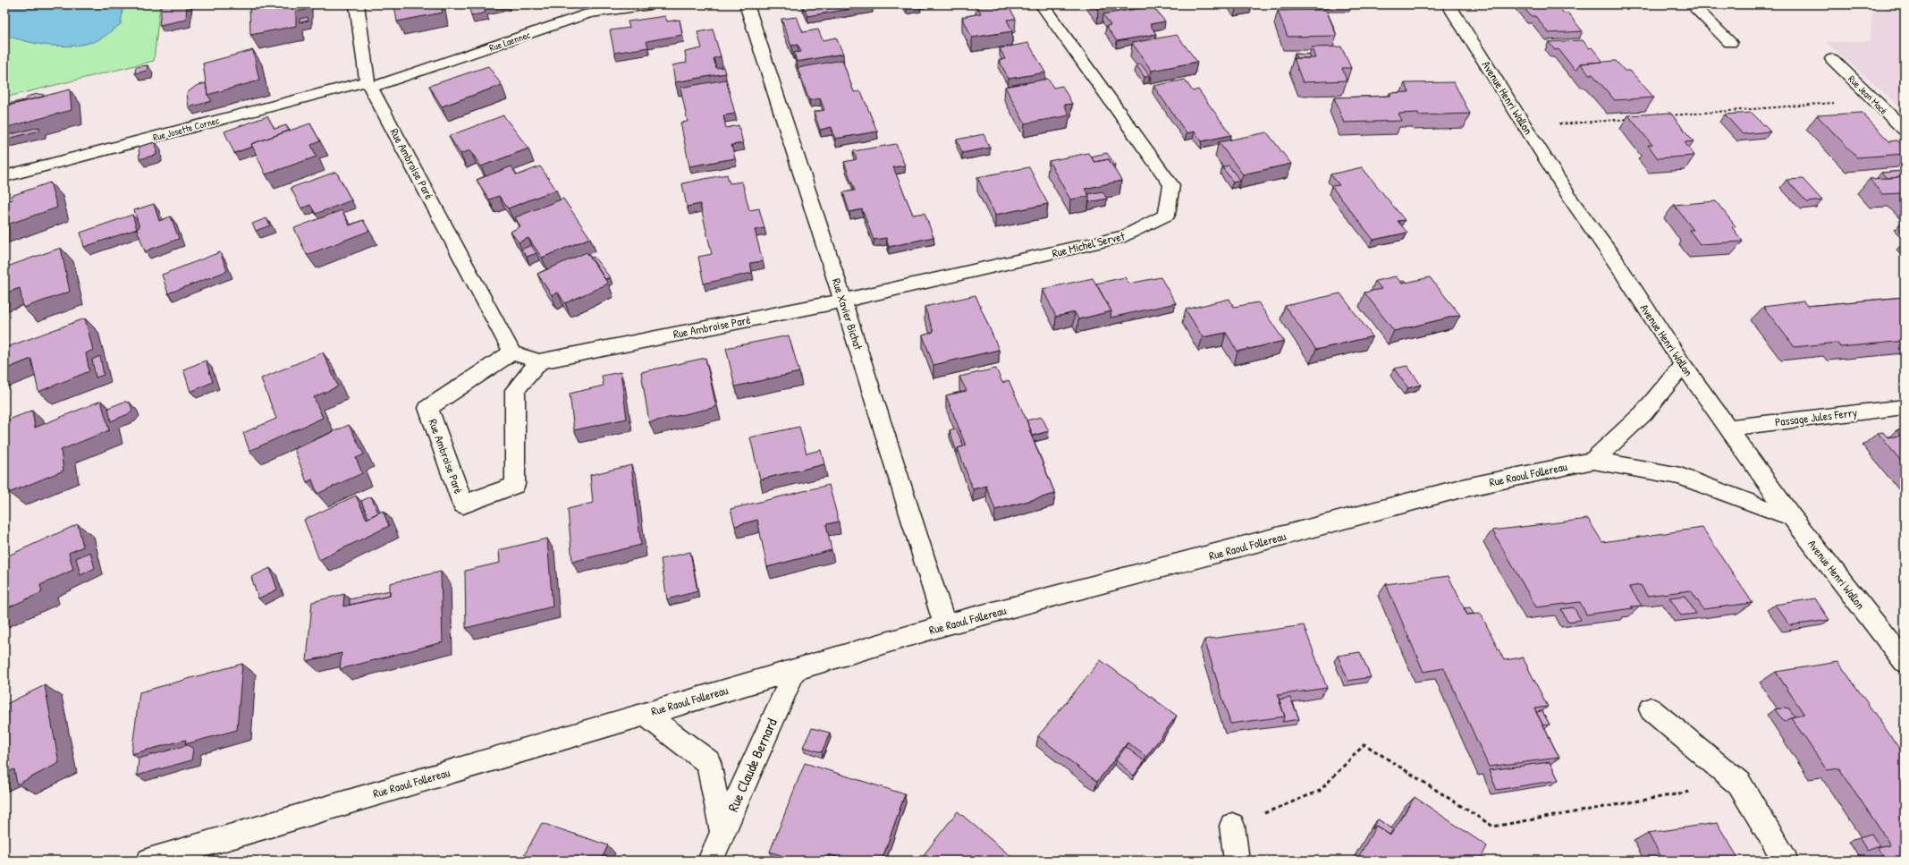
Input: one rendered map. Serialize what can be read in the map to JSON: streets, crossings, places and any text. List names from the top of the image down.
{
  "streets": {
    "street": [
      "Rue Laennec",
      "Rue Jean Macé",
      "Avenue Henri Wallon",
      "Rue Josette Cornec",
      "Rue Ambroise Paré",
      "Rue Michel Servet",
      "Rue Xavier Bichat",
      "Passage Jules Ferry",
      "Rue Raoul Follereau",
      "Rue Claude Bernard"
    ]
  },
  "crossings": [
    ["Rue Laennec", "Rue Josette Cornec"],
    ["Rue Laennec", "Rue Ambroise Paré"],
    ["Avenue Henri Wallon", "Passage Jules Ferry"],
    ["Avenue Henri Wallon", "Rue Raoul Follereau"],
    ["Rue Josette Cornec", "Rue Ambroise Paré"],
    ["Rue Ambroise Paré", "Rue Michel Servet"],
    ["Rue Ambroise Paré", "Rue Xavier Bichat"],
    ["Rue Michel Servet", "Rue Xavier Bichat"],
    ["Rue Xavier Bichat", "Rue Raoul Follereau"],
    ["Rue Raoul Follereau", "Rue Claude Bernard"]
  ]
}
